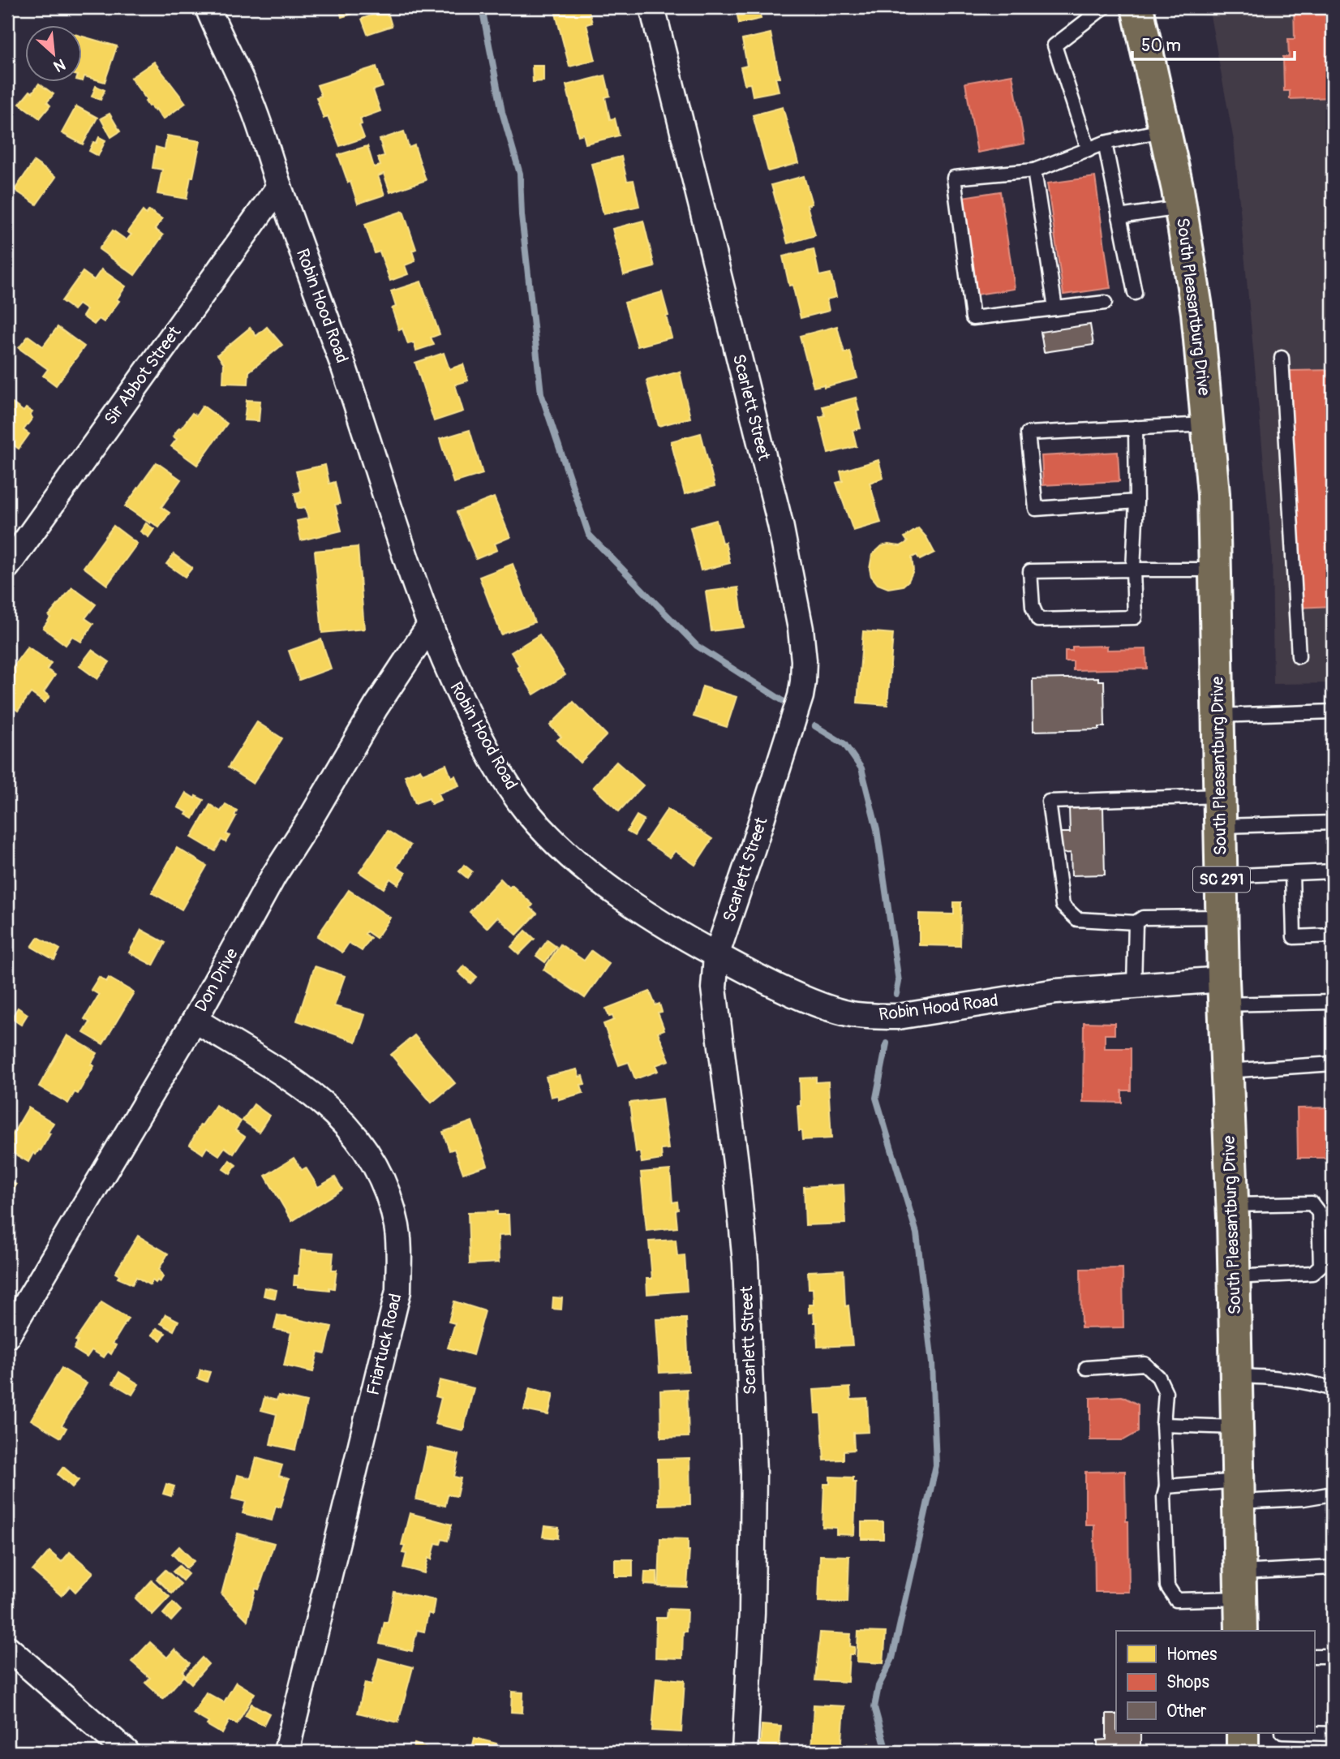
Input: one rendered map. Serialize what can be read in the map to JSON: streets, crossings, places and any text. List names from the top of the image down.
{
  "streets": {
    "main road": ["South Pleasantburg Drive", "SC 291"],
    "street": [
      "Robin Hood Road",
      "Sir Abbot Street",
      "Scarlett Street",
      "Don Drive",
      "Friartuck Road"
    ]
  },
  "crossings": [
    ["Robin Hood Road", "South Pleasantburg Drive"],
    ["Robin Hood Road", "Sir Abbot Street"],
    ["Robin Hood Road", "Scarlett Street"],
    ["Robin Hood Road", "Don Drive"],
    ["Don Drive", "Friartuck Road"]
  ],
  "legend": ["Homes", "Shops", "Other"],
  "scale_bar": "50 m",
  "north": "bottom right"
}
